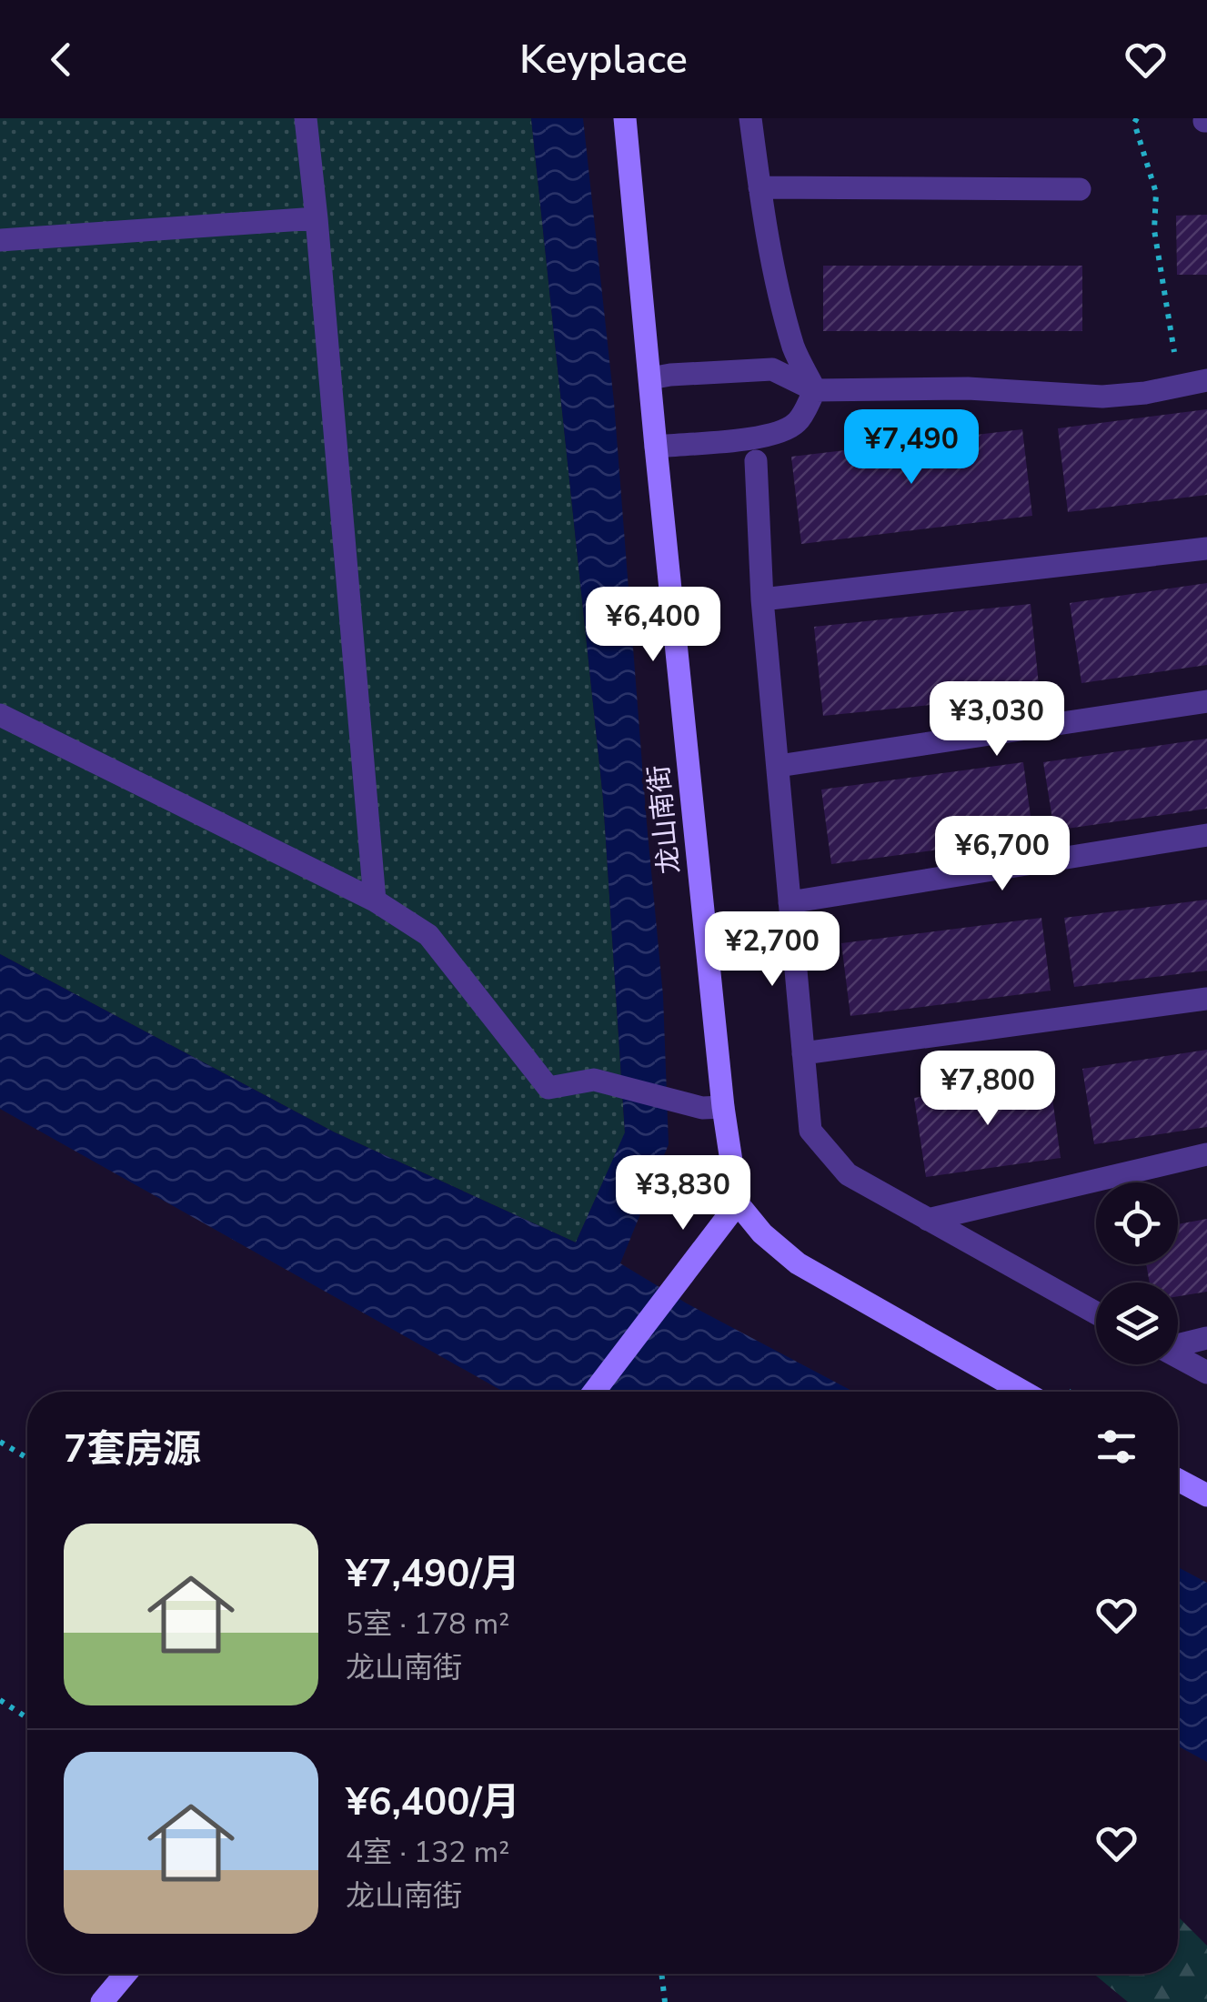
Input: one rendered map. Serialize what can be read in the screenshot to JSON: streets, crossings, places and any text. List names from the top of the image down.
{
  "streets": {
    "street": ["龙山南街"]
  },
  "page": {
    "header": "Keyplace",
    "price": [
      "¥7,490",
      "¥6,400",
      "¥3,030",
      "¥6,700",
      "¥2,700",
      "¥7,800",
      "¥3,830"
    ],
    "heading": "7套房源",
    "list": [
      {
        "name": "¥7,490/月",
        "note": "5室 · 178 m² · 龙山南街"
      },
      {
        "name": "¥6,400/月",
        "note": "4室 · 132 m² · 龙山南街"
      }
    ]
  }
}
